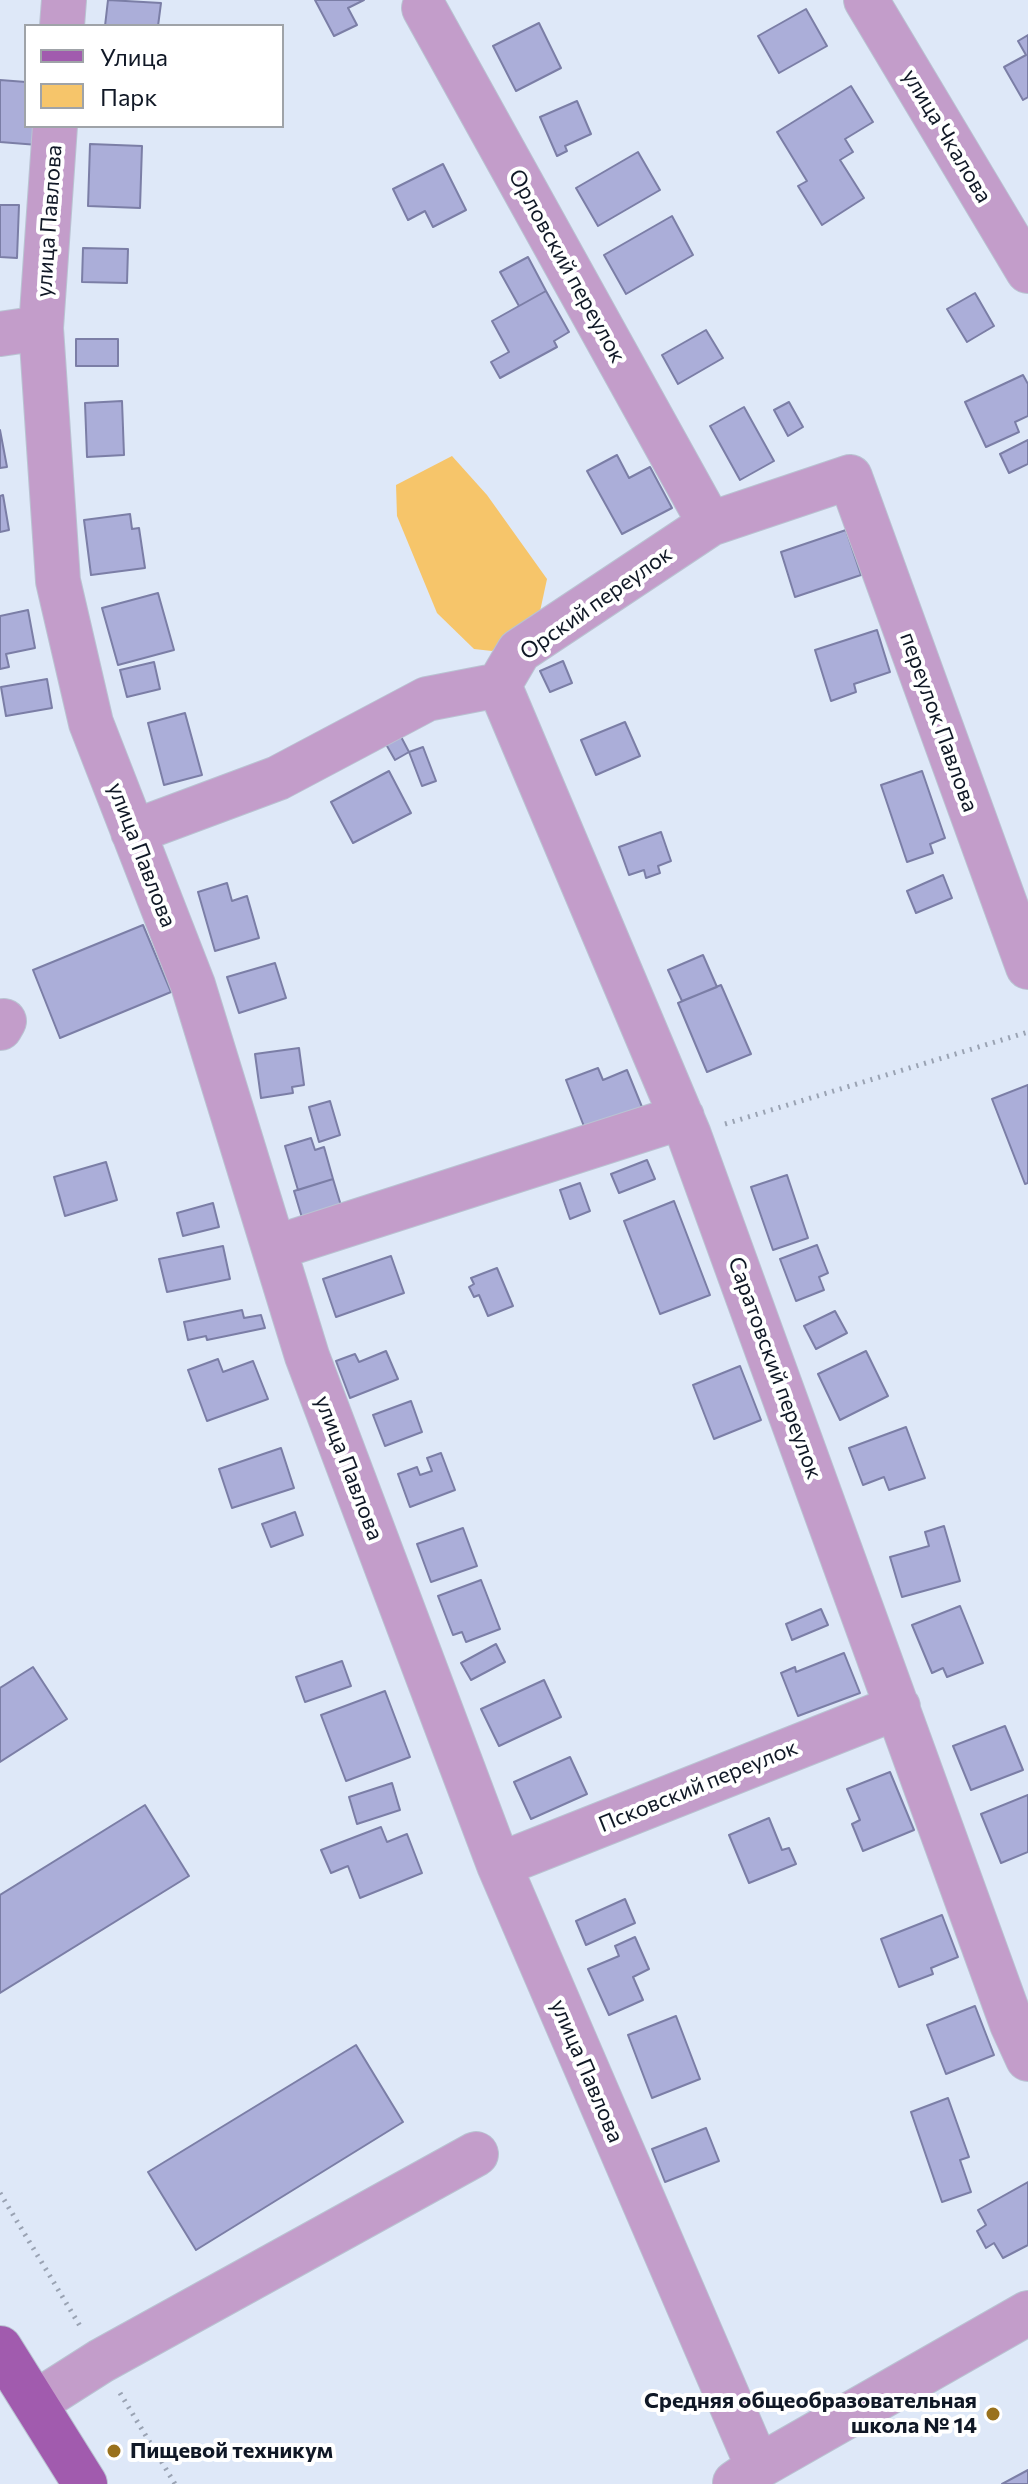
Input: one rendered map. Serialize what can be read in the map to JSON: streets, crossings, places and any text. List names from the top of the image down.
{
  "streets": {
    "street": [
      "улица Чкалова",
      "улица Павлова",
      "Орловский переулок",
      "Орский переулок",
      "переулок Павлова",
      "Саратовский переулок",
      "Псковский переулок"
    ]
  },
  "crossings": [
    ["улица Павлова", "Псковский переулок"],
    ["Орловский переулок", "Орский переулок"],
    ["Орский переулок", "переулок Павлова"],
    ["Орский переулок", "Саратовский переулок"],
    ["Саратовский переулок", "Псковский переулок"]
  ],
  "places": ["Средняя общеобразовательная школа № 14", "Пищевой техникум"],
  "legend": ["Улица", "Парк"]
}
